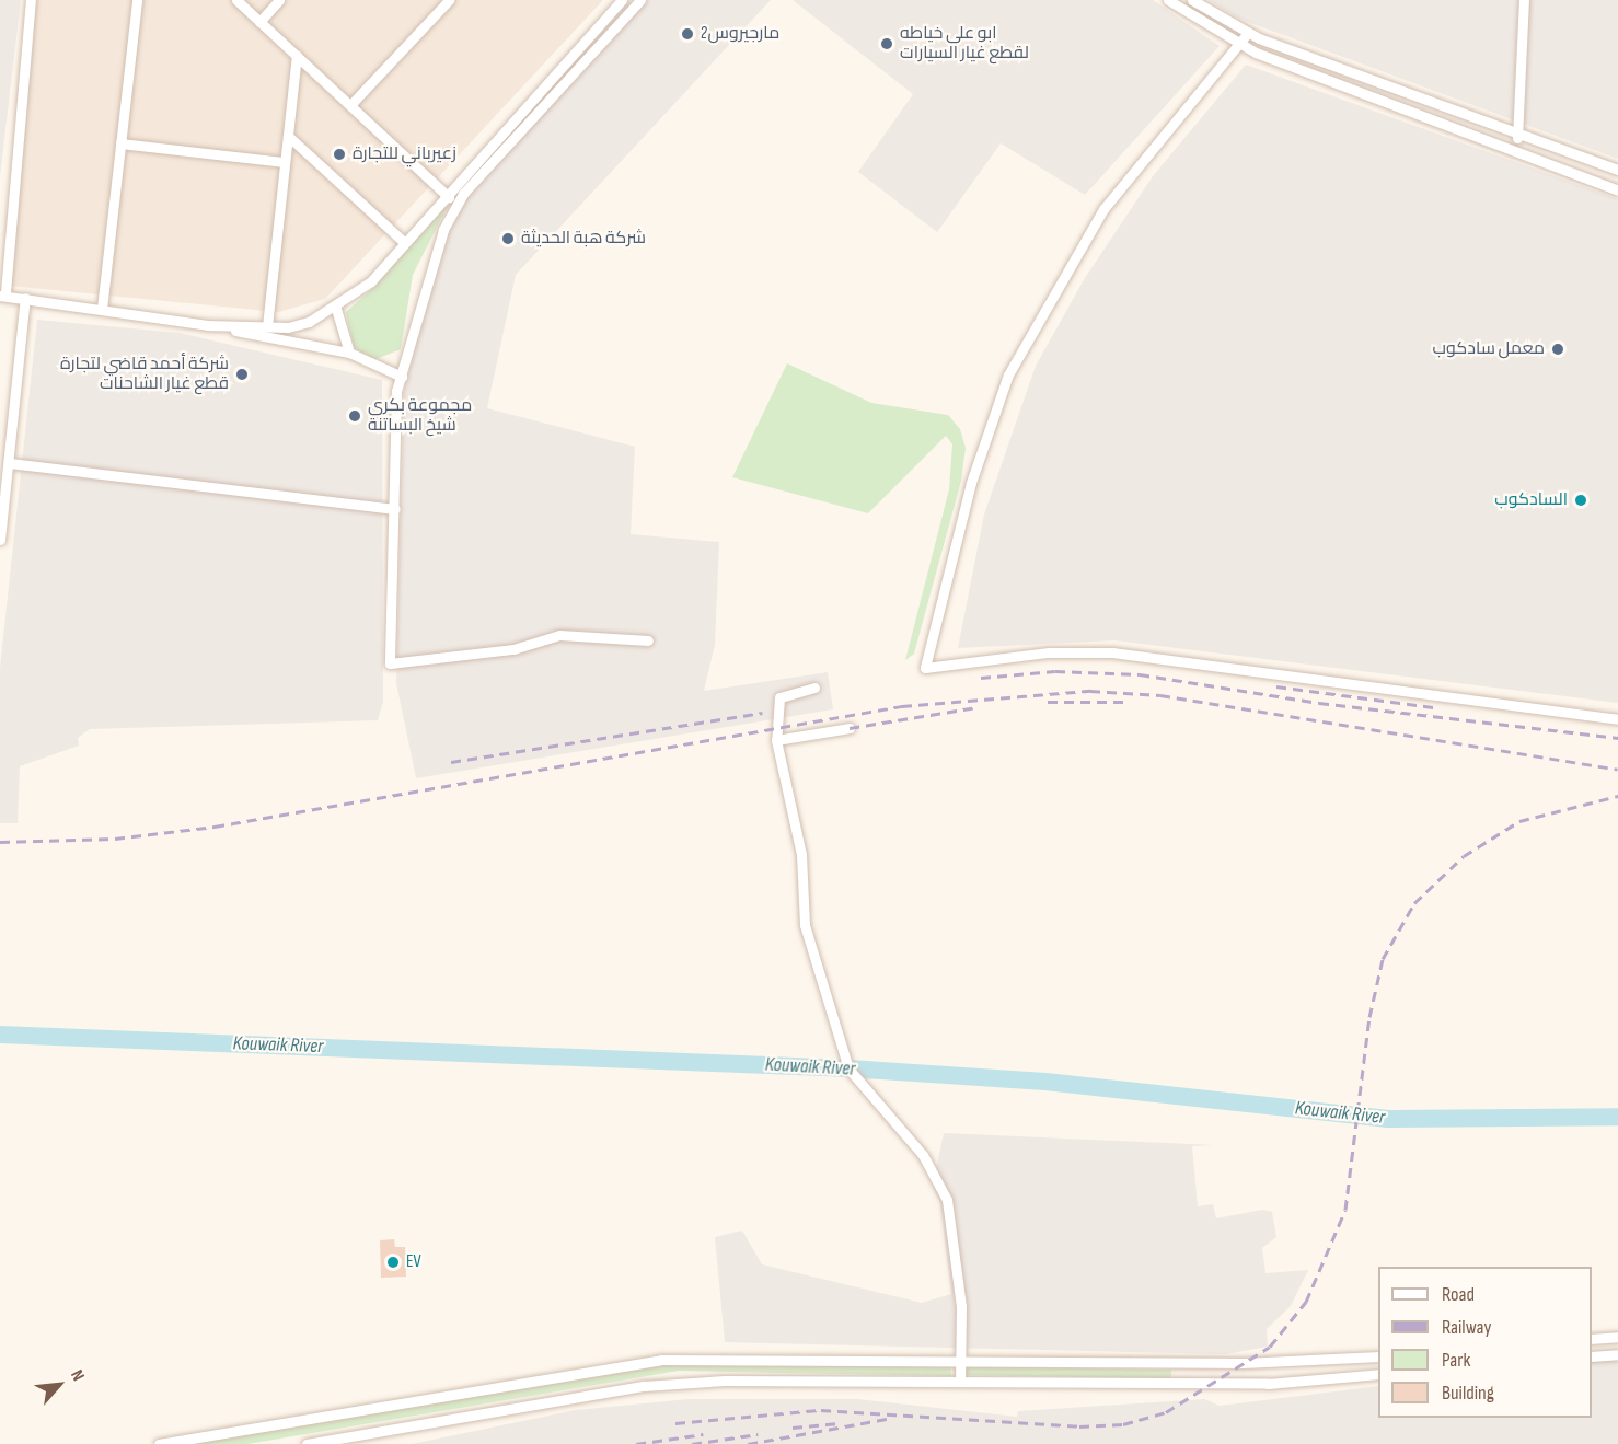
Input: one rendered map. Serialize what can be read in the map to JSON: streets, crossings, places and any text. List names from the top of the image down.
{
  "water": ["Kouwaik River"],
  "places": [
    "مارجيروس2",
    "ابو علي خياطه لقطع غيار السيارات",
    "زعيرباني للتجارة",
    "شركة هبة الحديثة",
    "معمل سادكوب",
    "شركة أحمد قاضي لتجارة قطع غيار الشاحنات",
    "مجموعة بكري شيخ البساتنة",
    "السادكوب",
    "EV"
  ],
  "legend": [
    "Road",
    "Railway",
    "Park",
    "Building"
  ],
  "north": "top right"
}
